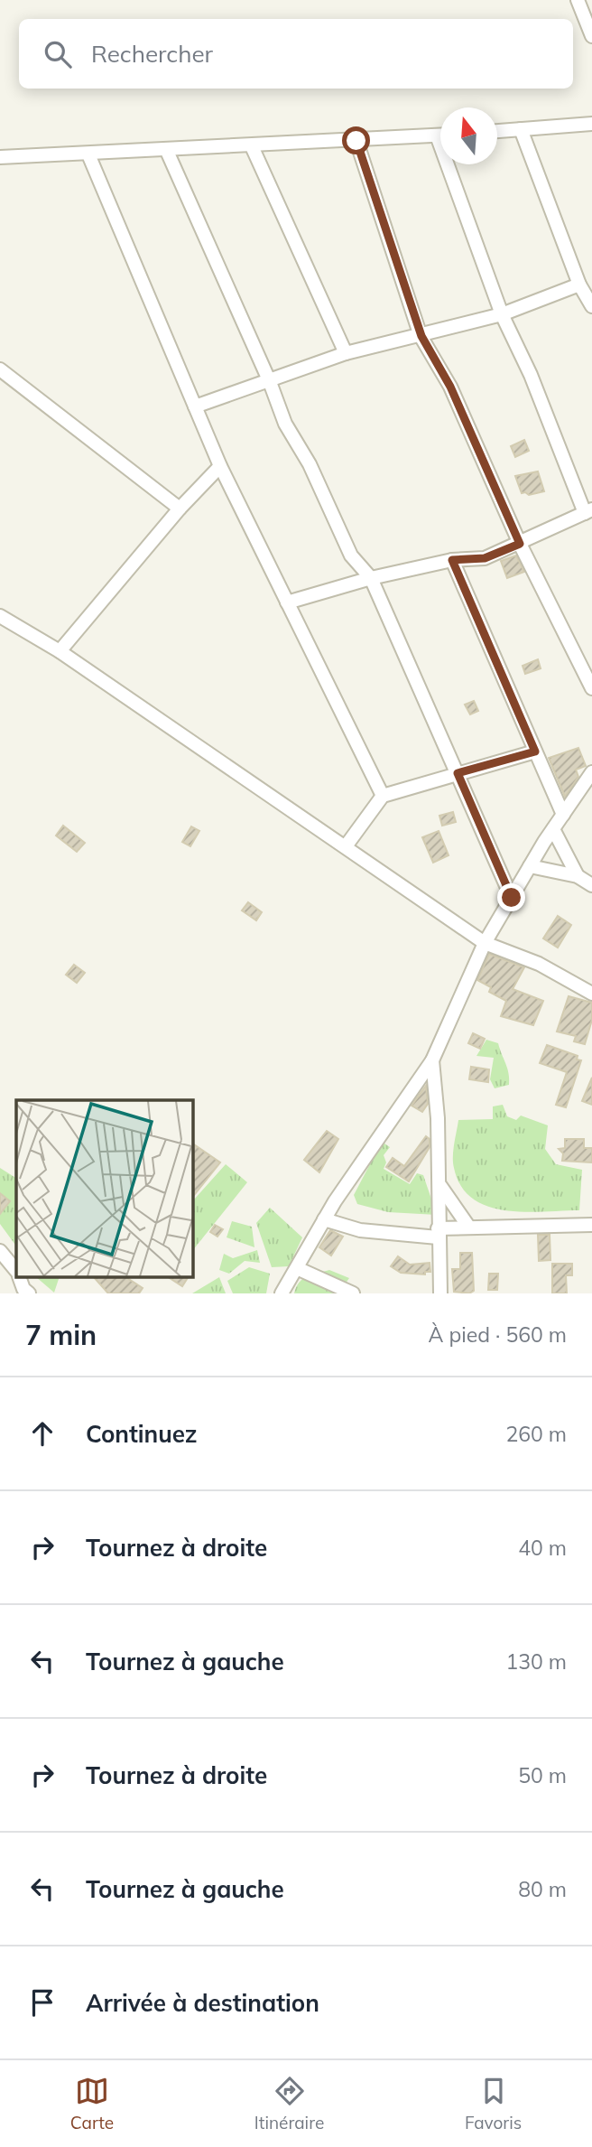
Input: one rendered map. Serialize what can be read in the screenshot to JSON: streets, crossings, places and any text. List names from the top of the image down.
{
  "north": "top",
  "page": {
    "search": "Rechercher",
    "heading": ["7 min", "À pied · 560 m"],
    "list": [
      ["Continuez", "260 m"],
      ["Tournez à droite", "40 m"],
      ["Tournez à gauche", "130 m"],
      ["Tournez à droite", "50 m"],
      ["Tournez à gauche", "80 m"],
      "Arrivée à destination"
    ],
    "nav": ["Carte", "Itinéraire", "Favoris"]
  }
}
